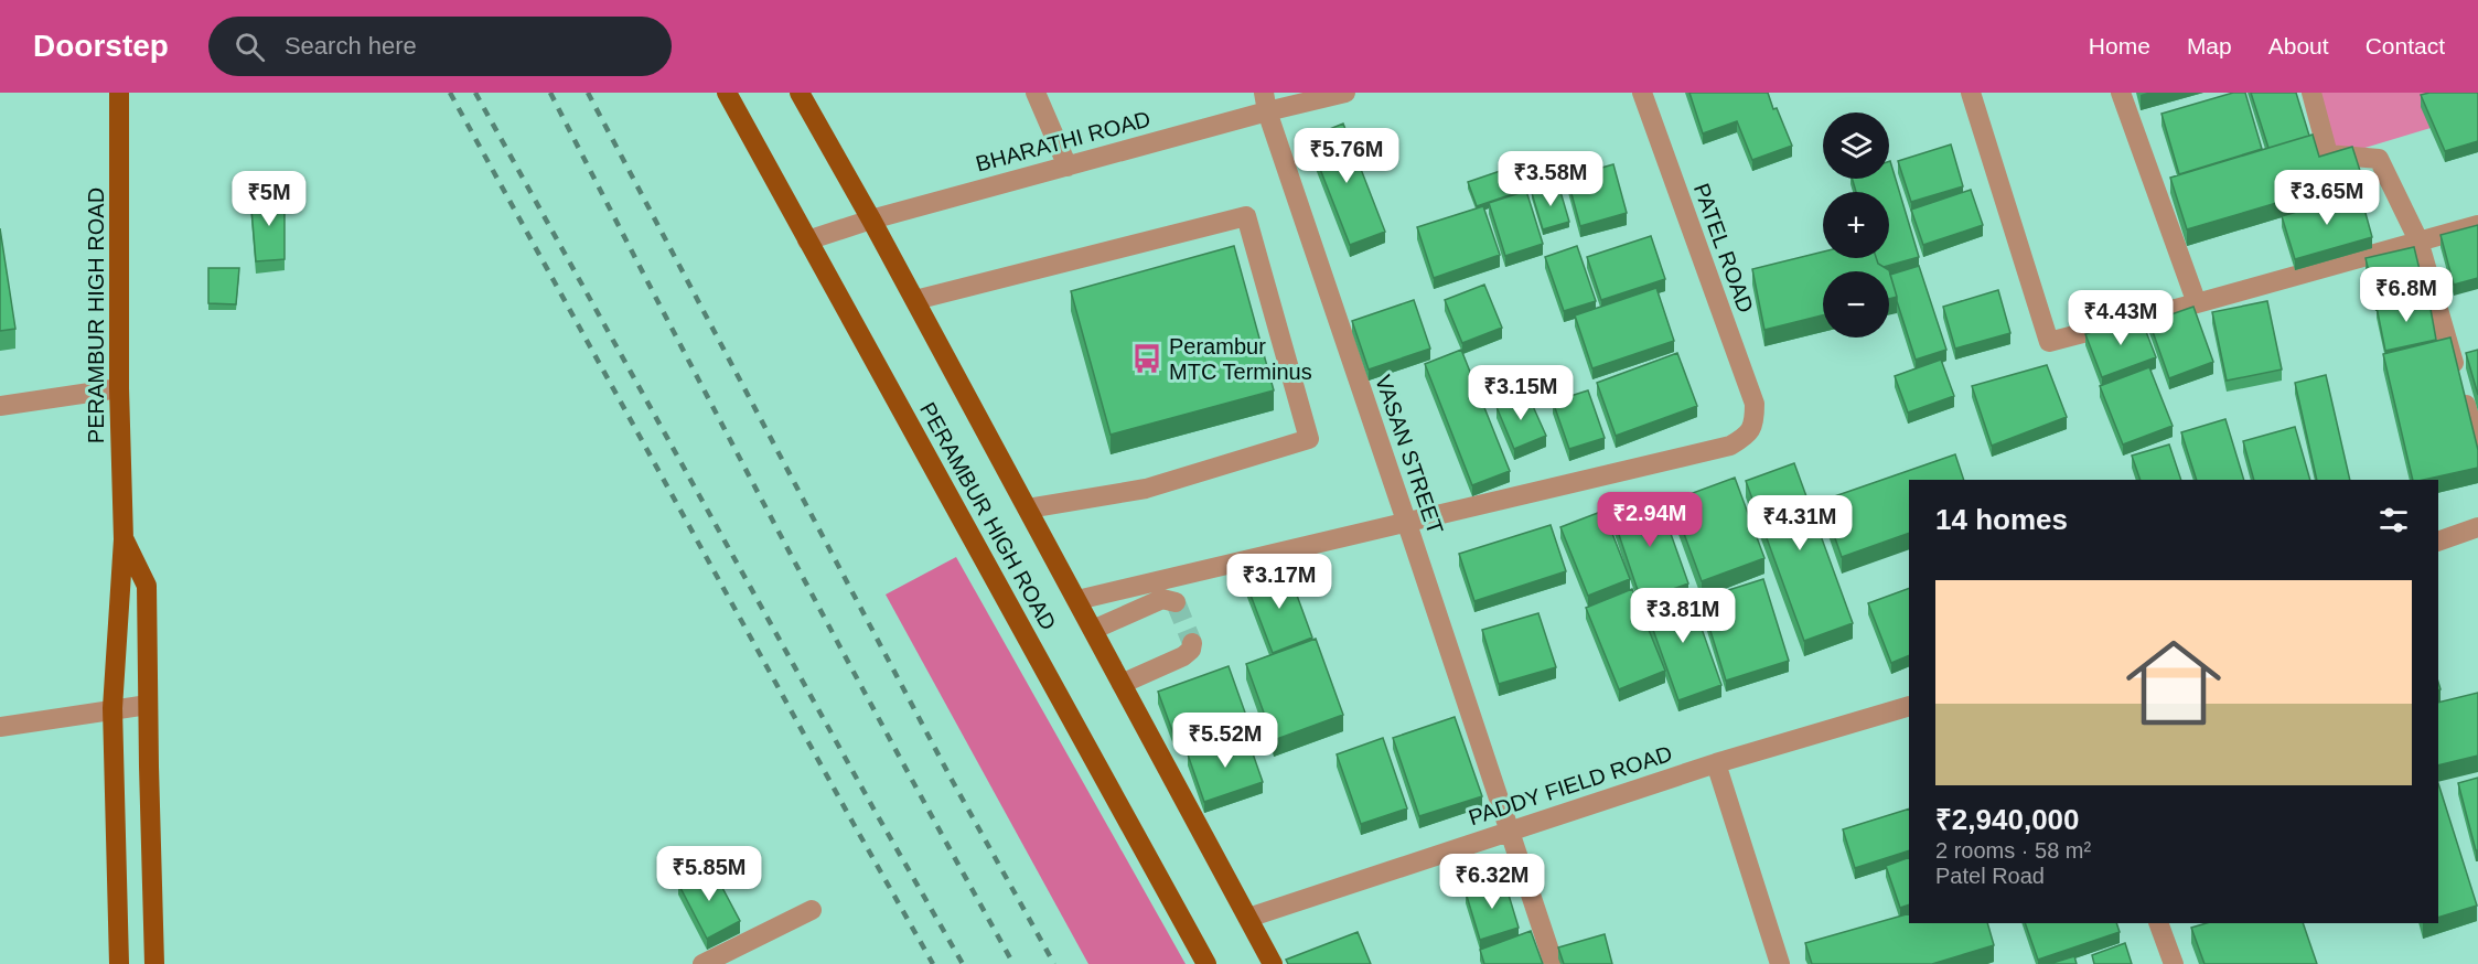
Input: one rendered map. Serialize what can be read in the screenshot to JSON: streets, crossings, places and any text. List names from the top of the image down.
{
  "streets": {
    "main road": ["PERAMBUR HIGH ROAD"],
    "street": [
      "BHARATHI ROAD",
      "PATEL ROAD",
      "VASAN STREET",
      "PADDY FIELD ROAD"
    ]
  },
  "crossings": [
    ["BHARATHI ROAD", "PERAMBUR HIGH ROAD"],
    ["BHARATHI ROAD", "VASAN STREET"],
    ["PATEL ROAD", "VASAN STREET"],
    ["VASAN STREET", "PADDY FIELD ROAD"]
  ],
  "places": {
    "bus stop": ["Perambur MTC Terminus"]
  },
  "page": {
    "header": "Doorstep",
    "search": "Search here",
    "nav": [
      "Home",
      "Map",
      "About",
      "Contact"
    ],
    "map_buttons": ["+", "−"],
    "price": [
      "₹5.76M",
      "₹3.58M",
      "₹3.65M",
      "₹5M",
      "₹6.8M",
      "₹4.43M",
      "₹3.15M",
      "₹2.94M",
      "₹4.31M",
      "₹3.17M",
      "₹3.81M",
      "₹5.52M",
      "₹5.85M",
      "₹6.32M"
    ],
    "heading": "14 homes",
    "list": [
      {
        "name": "₹2,940,000",
        "note": "2 rooms · 58 m² · Patel Road"
      }
    ]
  }
}
